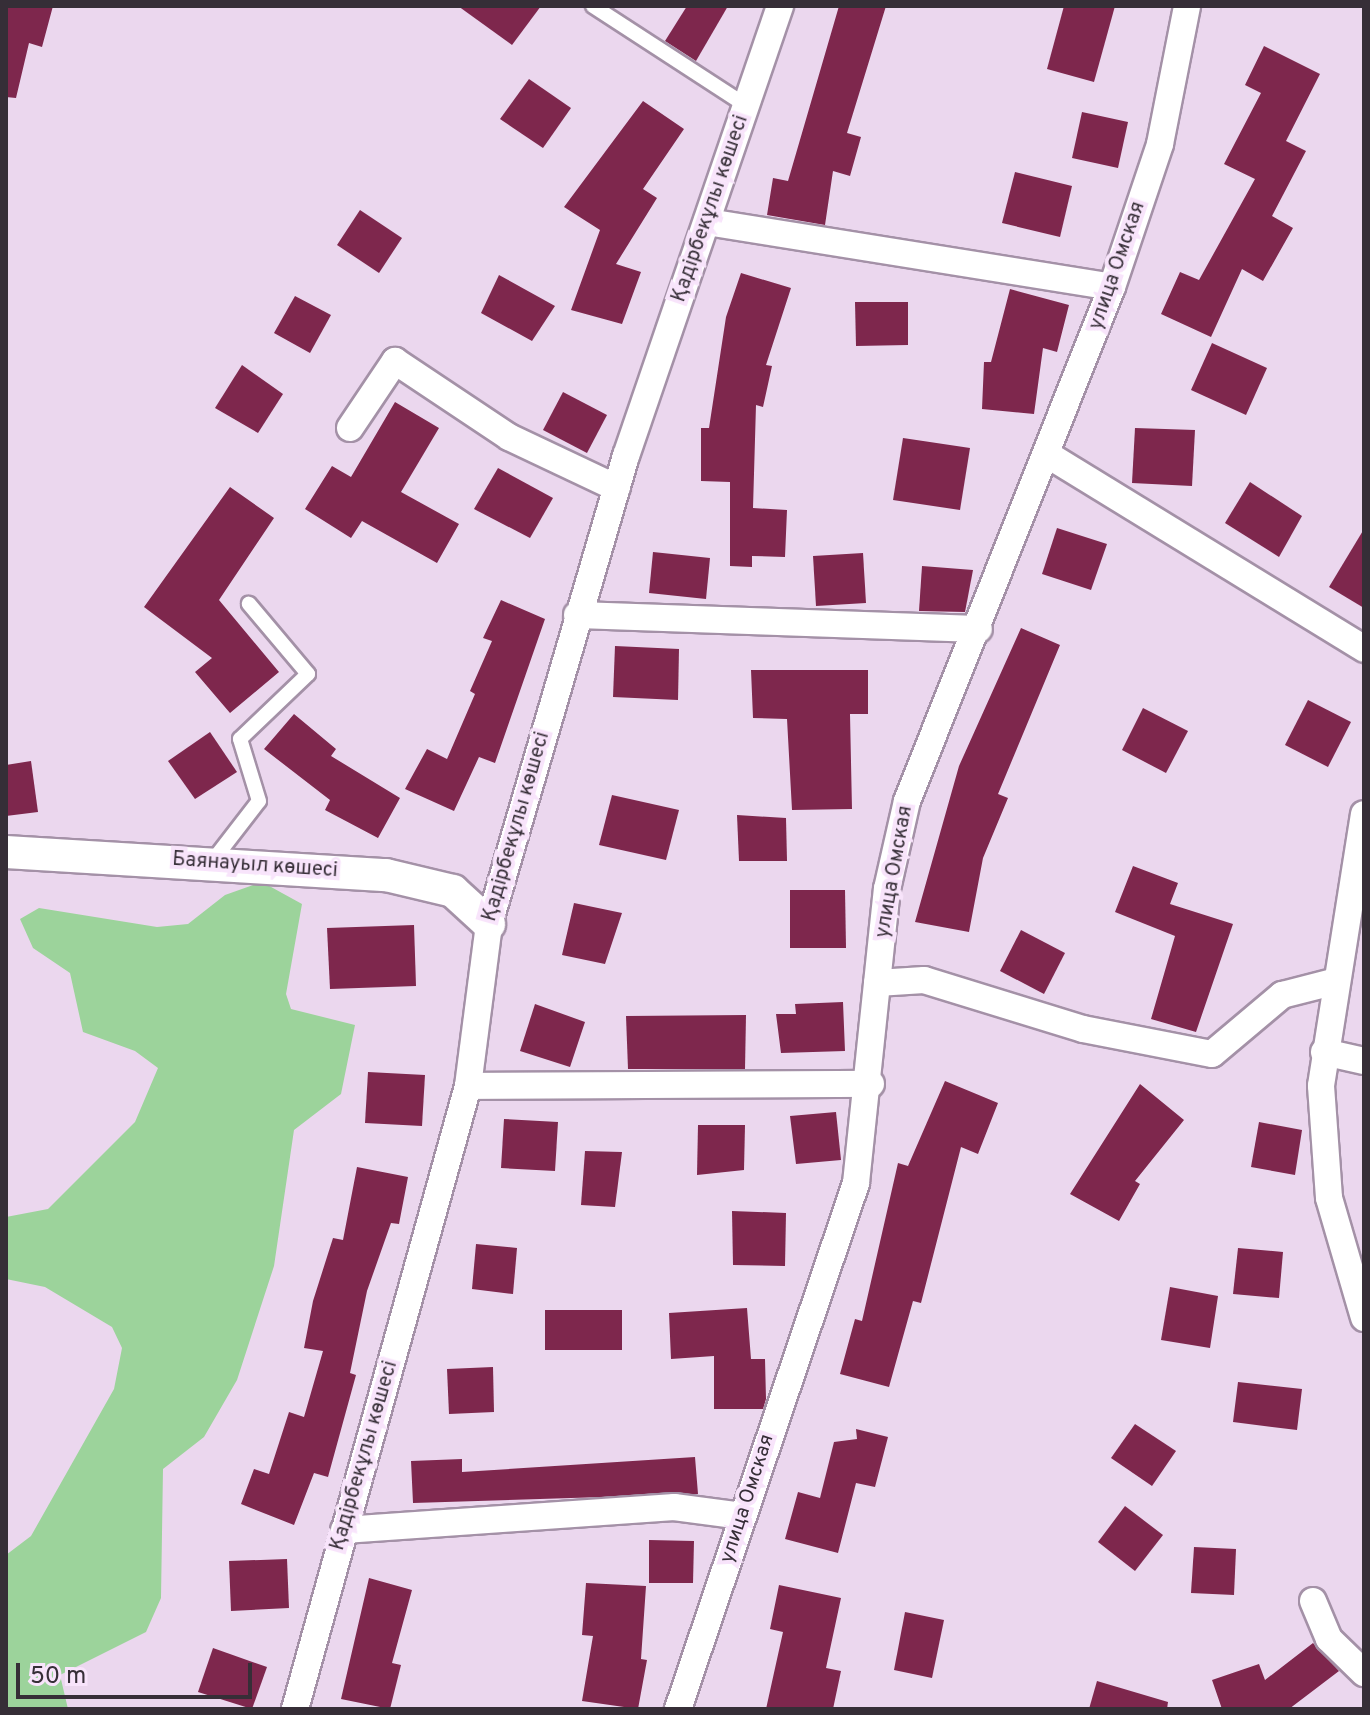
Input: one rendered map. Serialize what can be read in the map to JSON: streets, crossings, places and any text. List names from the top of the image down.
{
  "streets": {
    "street": ["Қадірбекұлы көшесі", "улица Омская", "Баянауыл көшесі"]
  },
  "crossings": [
    ["Қадірбекұлы көшесі", "Баянауыл көшесі"]
  ],
  "scale_bar": "50 m"
}
